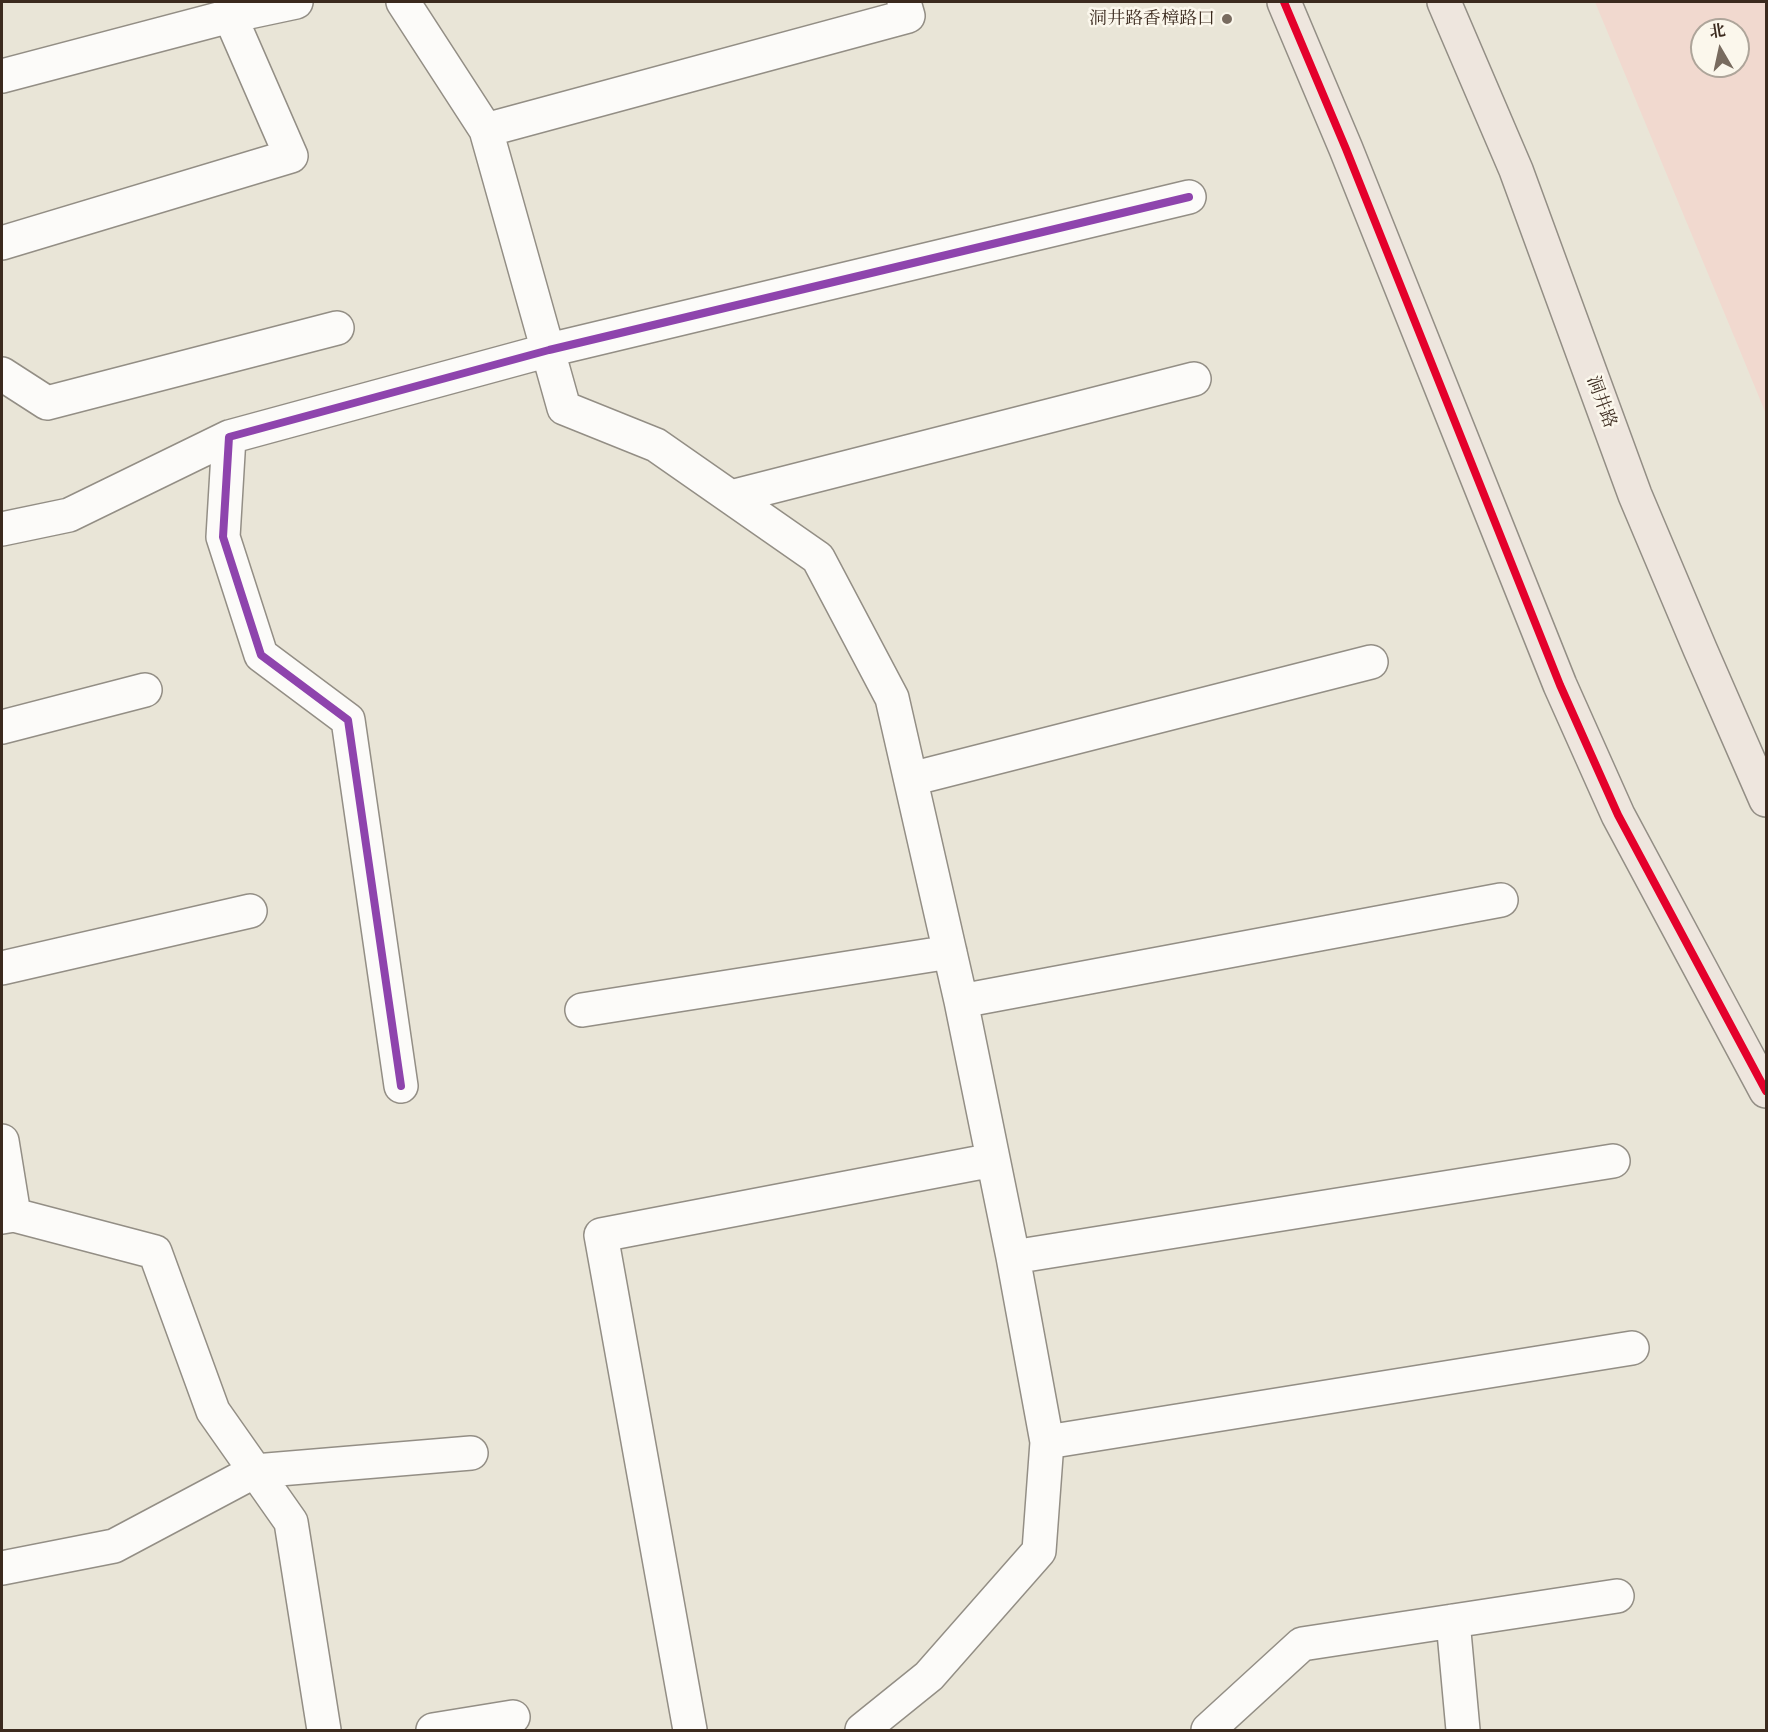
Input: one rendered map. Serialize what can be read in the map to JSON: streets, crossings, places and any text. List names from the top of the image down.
{
  "streets": {
    "main road": ["洞井路"]
  },
  "places": ["洞井路香樟路口"],
  "north": "top"
}
